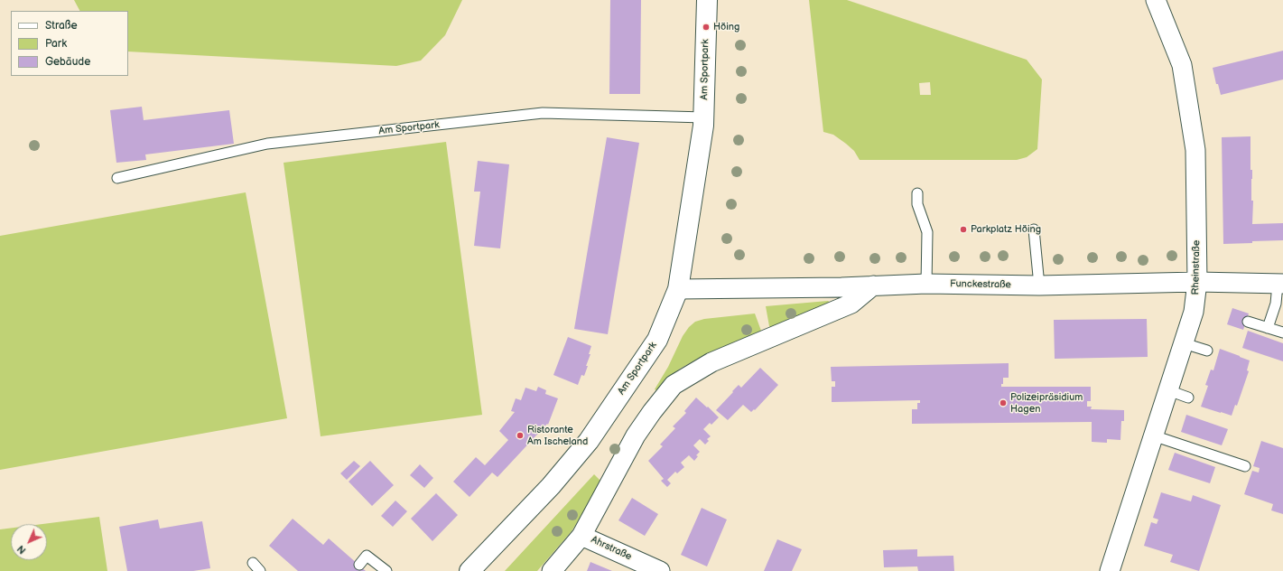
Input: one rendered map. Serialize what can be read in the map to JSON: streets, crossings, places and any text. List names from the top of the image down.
{
  "streets": {
    "main road": ["Am Sportpark"],
    "street": ["Rheinstraße", "Funckestraße", "Ahrstraße"]
  },
  "crossings": [
    ["Am Sportpark", "Funckestraße"],
    ["Rheinstraße", "Funckestraße"]
  ],
  "places": [
    "Höing",
    "Parkplatz Höing",
    "Polizeipräsidium Hagen",
    "Ristorante Am Ischeland"
  ],
  "legend": ["Straße", "Park", "Gebäude"],
  "north": "bottom left"
}
